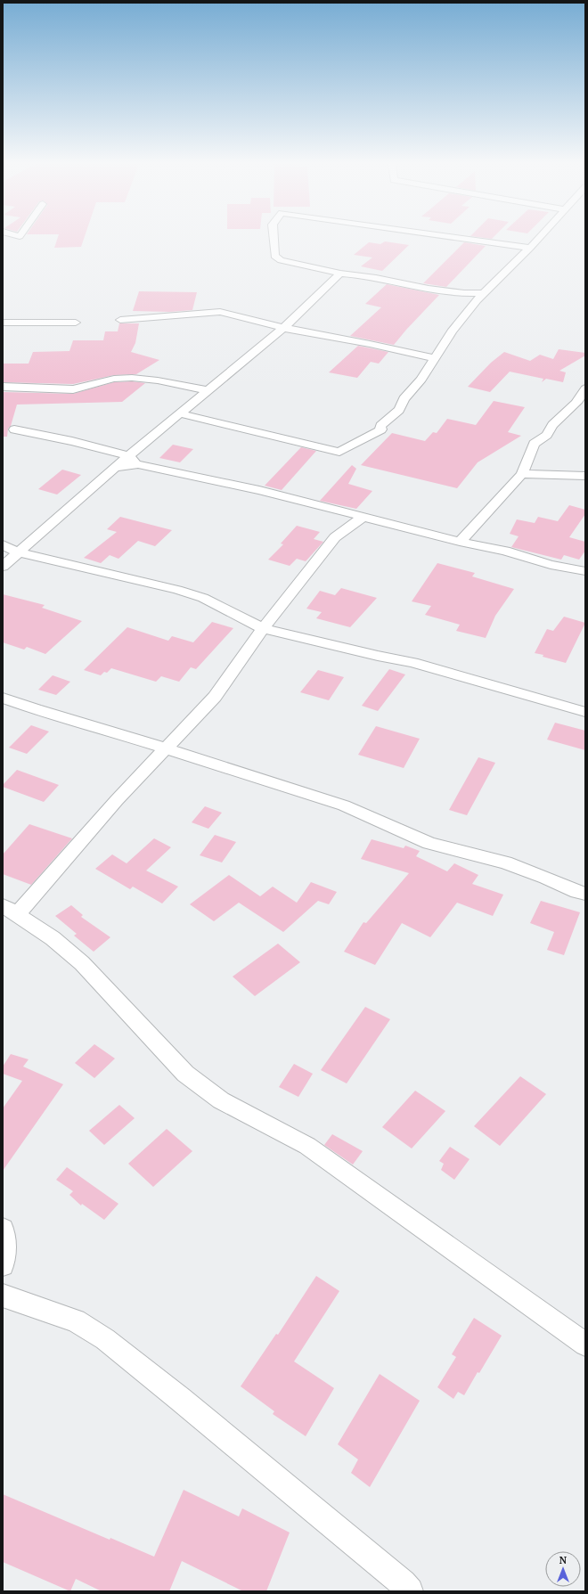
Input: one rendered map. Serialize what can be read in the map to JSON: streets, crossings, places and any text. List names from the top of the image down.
{
  "north": "top"
}
